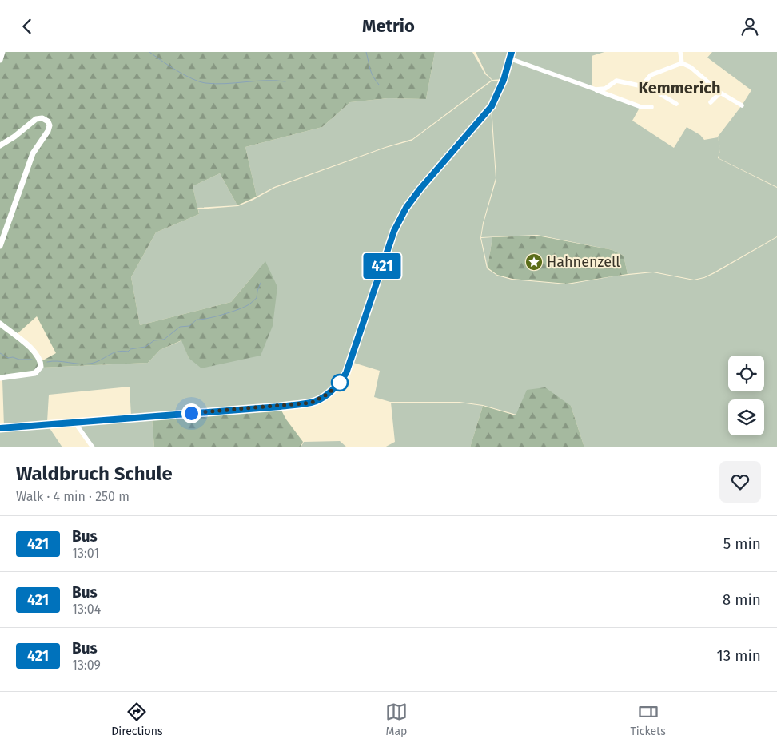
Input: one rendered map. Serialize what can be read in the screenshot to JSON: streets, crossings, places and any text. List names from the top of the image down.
{
  "districts": ["Kemmerich"],
  "places": {
    "place": ["Hahnenzell"]
  },
  "lines": ["bus line 421"],
  "page": {
    "header": "Metrio",
    "on_map": "421",
    "heading": ["Waldbruch Schule", "Walk · 4 min · 250 m"],
    "list": [
      {
        "mark": "421",
        "name": "Bus",
        "note": "13:01",
        "value": "5 min"
      },
      {
        "mark": "421",
        "name": "Bus",
        "note": "13:04",
        "value": "8 min"
      },
      {
        "mark": "421",
        "name": "Bus",
        "note": "13:09",
        "value": "13 min"
      }
    ],
    "tabs": ["Directions", "Map", "Tickets"]
  }
}
